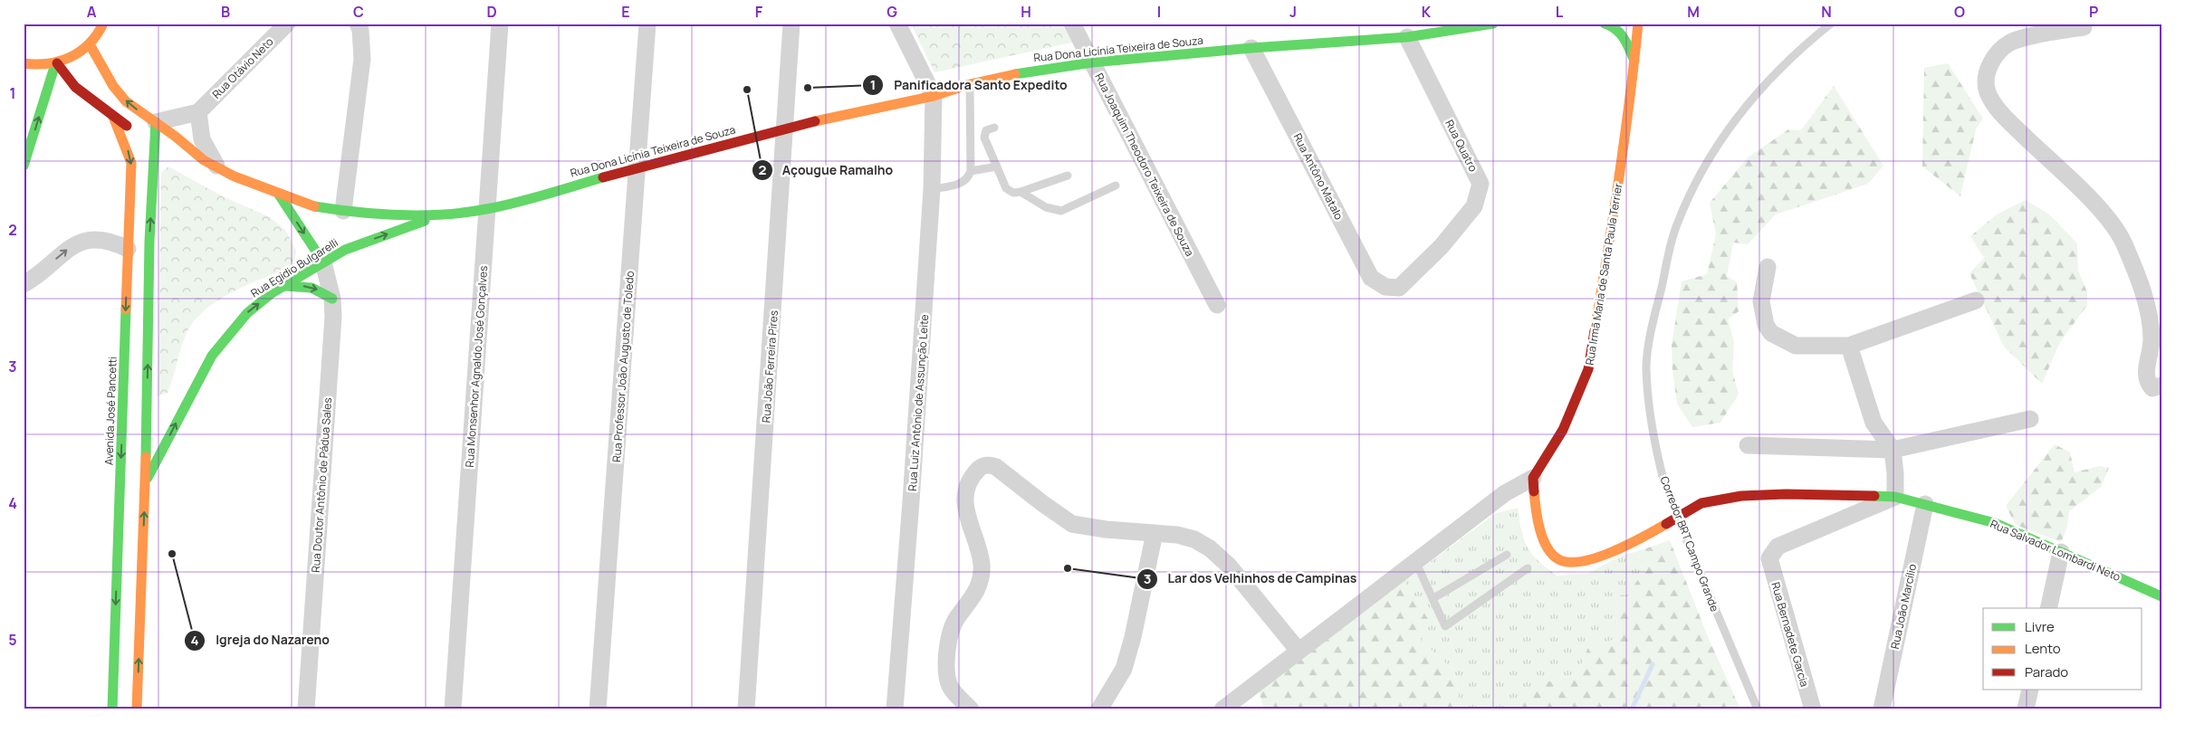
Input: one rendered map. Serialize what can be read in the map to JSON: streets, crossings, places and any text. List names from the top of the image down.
{
  "streets": {
    "main road": [
      "Rua Dona Licínia Teixeira de Souza",
      "Rua Egidio Bulgarelli",
      "Rua Irmã Maria de Santa Paula Terrier",
      "Avenida José Pancetti",
      "Rua Salvador Lombardi Neto"
    ],
    "street": [
      "Rua Otávio Neto",
      "Rua Quatro",
      "Rua Joaquim Theodoro Teixeira de Souza",
      "Rua Antôno Matalo",
      "Rua Monsenhor Agnaldo José Gonçalves",
      "Rua Professor João Augusto de Toledo",
      "Rua João Ferreira Pires",
      "Rua Luiz Antônio de Assunção Leite",
      "Rua Doutor Antônio de Pádua Sales",
      "Rua João Marcílio",
      "Rua Bernadete Garcia"
    ],
    "lane": ["Corredor BRT Campo Grande"]
  },
  "crossings": [
    ["Rua Dona Licínia Teixeira de Souza", "Rua Quatro"],
    ["Rua Dona Licínia Teixeira de Souza", "Rua Joaquim Theodoro Teixeira de Souza"],
    ["Rua Dona Licínia Teixeira de Souza", "Rua Antôno Matalo"],
    ["Rua Dona Licínia Teixeira de Souza", "Rua Egidio Bulgarelli"],
    ["Rua Dona Licínia Teixeira de Souza", "Rua Monsenhor Agnaldo José Gonçalves"],
    ["Rua Dona Licínia Teixeira de Souza", "Rua Professor João Augusto de Toledo"],
    ["Rua Dona Licínia Teixeira de Souza", "Rua João Ferreira Pires"],
    ["Rua Dona Licínia Teixeira de Souza", "Rua Luiz Antônio de Assunção Leite"],
    ["Rua Quatro", "Rua Antôno Matalo"],
    ["Rua Egidio Bulgarelli", "Rua Doutor Antônio de Pádua Sales"],
    ["Rua Irmã Maria de Santa Paula Terrier", "Rua Salvador Lombardi Neto"],
    ["Rua Salvador Lombardi Neto", "Rua João Marcílio"],
    ["Rua Salvador Lombardi Neto", "Rua Bernadete Garcia"]
  ],
  "one_way": ["Rua Egidio Bulgarelli"],
  "places": [
    "Panificadora Santo Expedito",
    "Açougue Ramalho",
    "Igreja do Nazareno",
    "Lar dos Velhinhos de Campinas"
  ],
  "legend": ["Livre", "Lento", "Parado"],
  "grid": {
    "columns": [
      "A",
      "B",
      "C",
      "D",
      "E",
      "F",
      "G",
      "H",
      "I",
      "J",
      "K",
      "L",
      "M",
      "N",
      "O",
      "P"
    ],
    "rows": [
      "1",
      "2",
      "3",
      "4",
      "5"
    ]
  }
}
